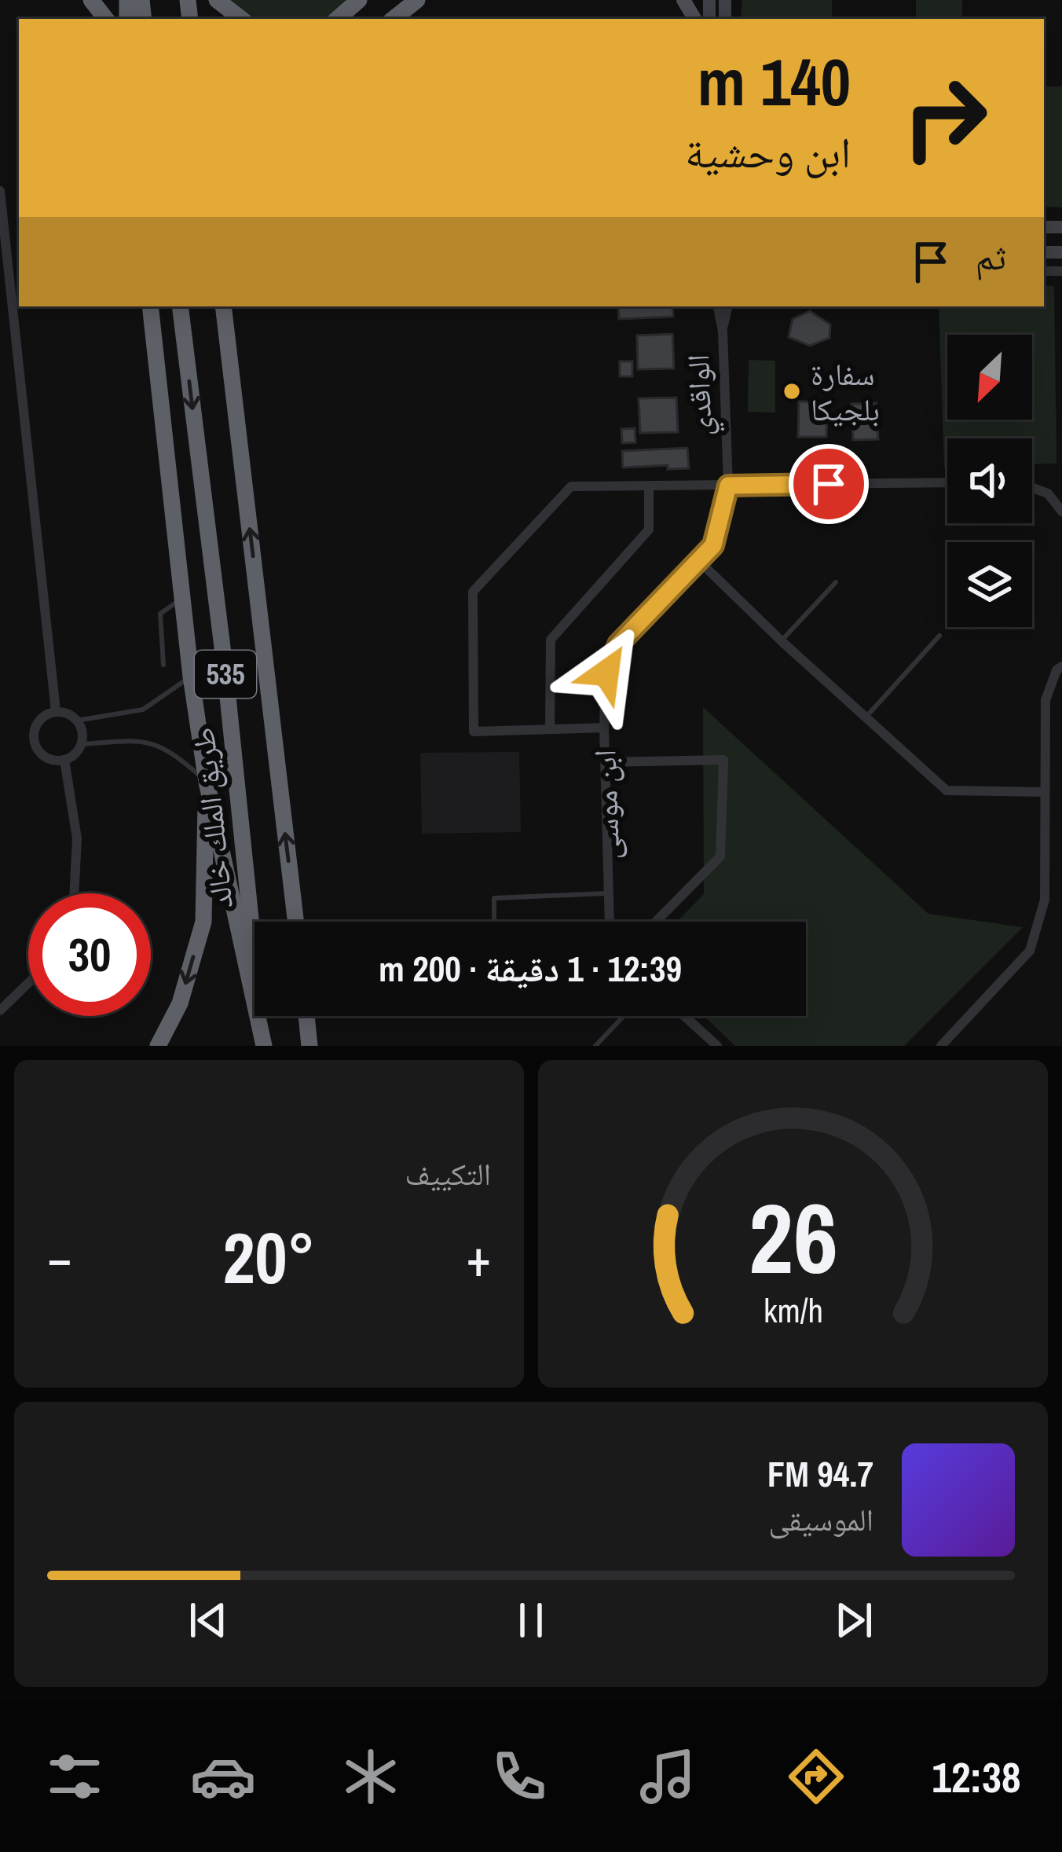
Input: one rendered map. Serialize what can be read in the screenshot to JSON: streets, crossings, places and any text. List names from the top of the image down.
{
  "streets": {
    "highway": ["535", "طريق الملك خالد"],
    "street": ["الواقدي", "ابن موسى"]
  },
  "crossings": [
    ["الواقدي", "ابن موسى"]
  ],
  "places": ["سفارة بلجيكا"],
  "north": "bottom left",
  "page": {
    "turn": ["140 m", "ابن وحشية"],
    "then": "ثم",
    "limit": "30",
    "trip": "12:39 · 1 دقيقة · 200 m",
    "tile": "التكييف",
    "heat": ["−", "20°", "+"],
    "song": ["94.7 FM", "الموسيقى"],
    "tabs": "12:38",
    "gauge": ["26", "km/h"]
  }
}
